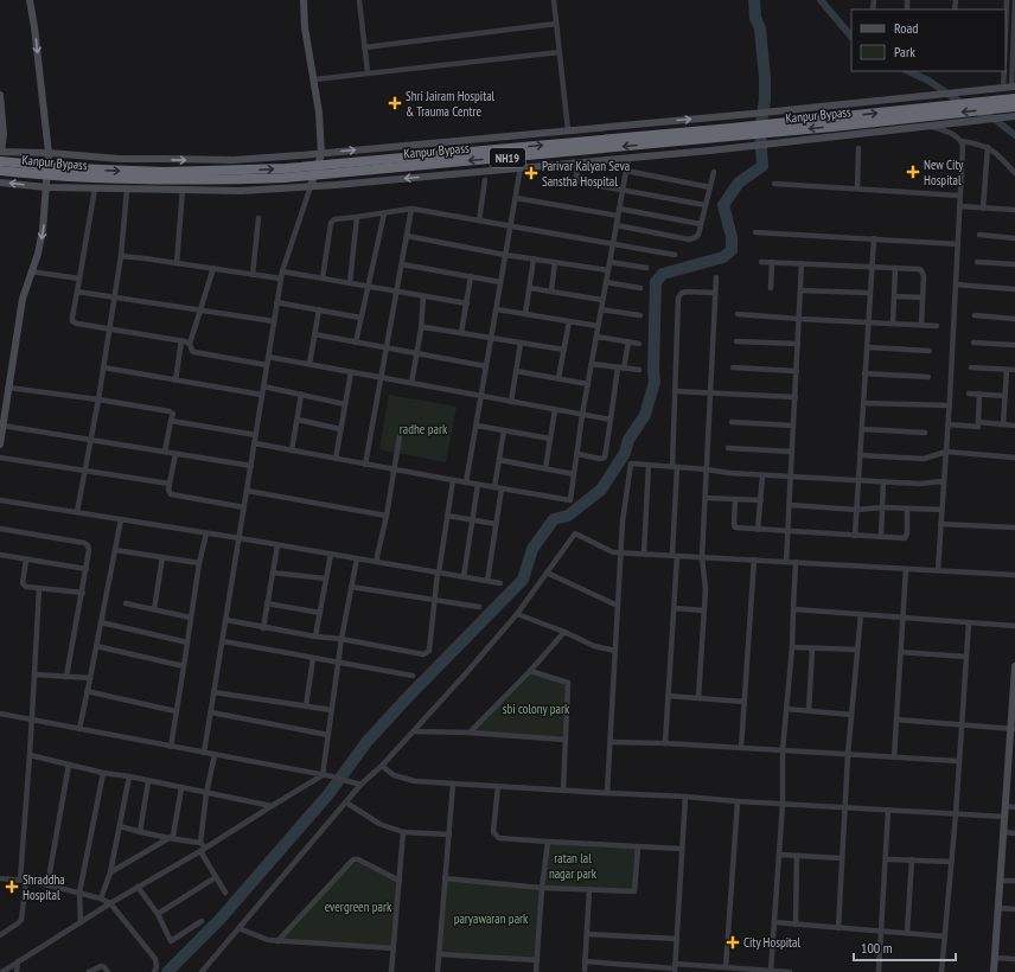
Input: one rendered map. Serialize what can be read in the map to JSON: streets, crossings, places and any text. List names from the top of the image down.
{
  "streets": {
    "highway": ["Kanpur Bypass", "NH19"]
  },
  "parks": [
    "radhe park",
    "sbi colony park",
    "ratan lal nagar park",
    "evergreen park",
    "paryawaran park"
  ],
  "places": {
    "health": [
      "Shri Jairam Hospital & Trauma Centre",
      "New City Hospital",
      "Parivar Kalyan Seva Sanstha Hospital",
      "Shraddha Hospital",
      "City Hospital"
    ]
  },
  "legend": ["Road", "Park"],
  "scale_bar": "100 m"
}
